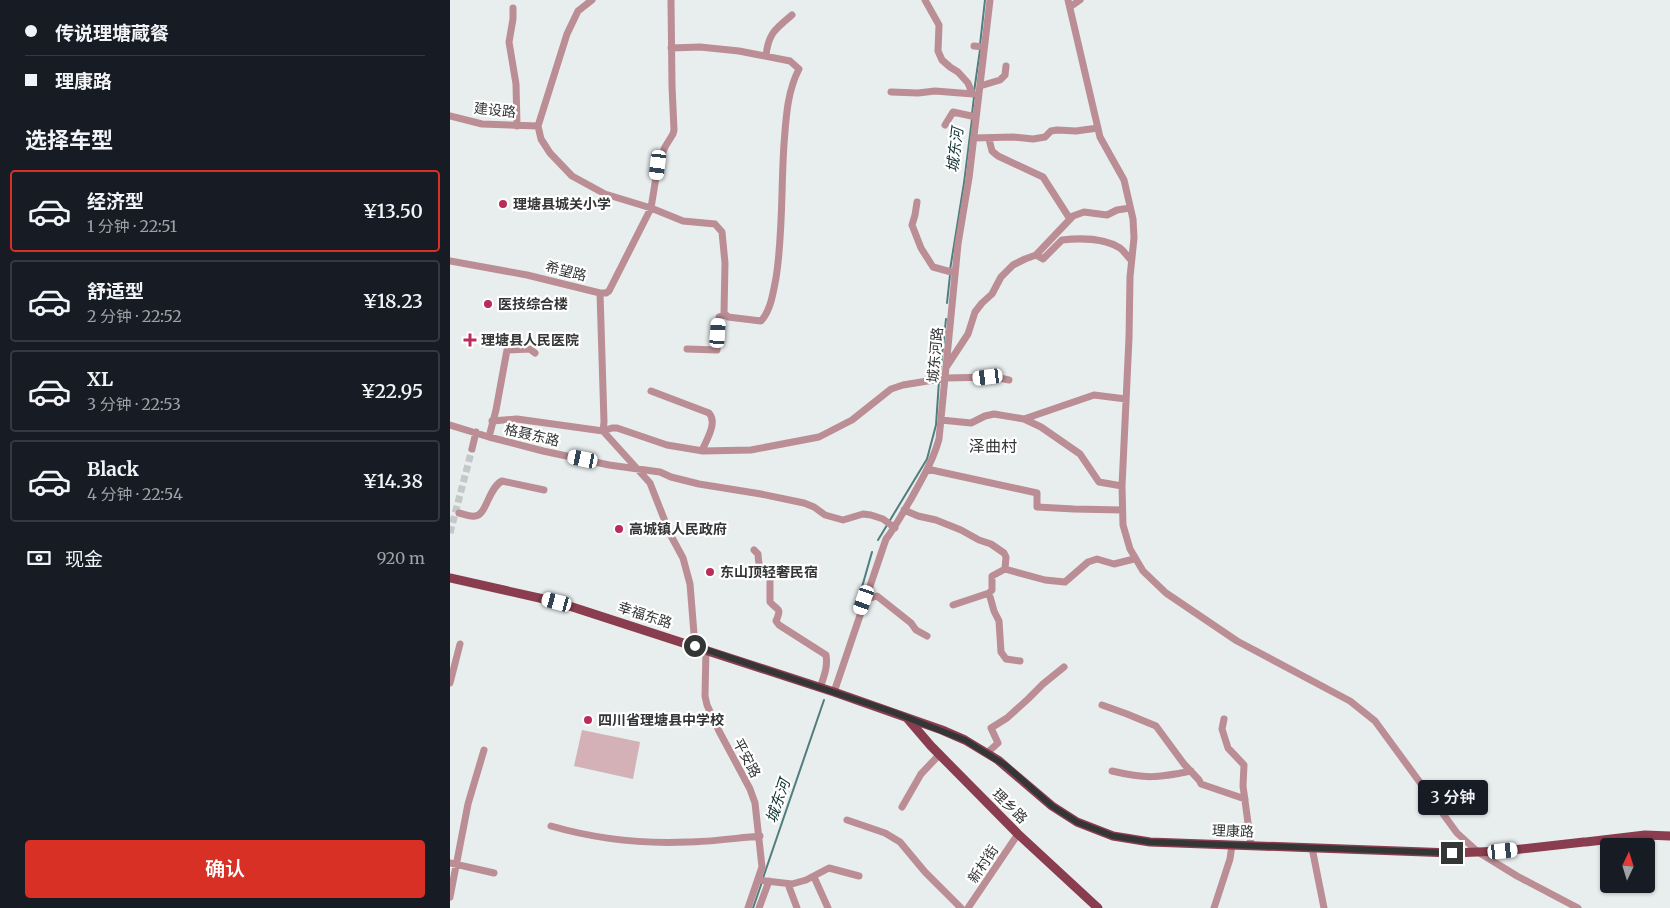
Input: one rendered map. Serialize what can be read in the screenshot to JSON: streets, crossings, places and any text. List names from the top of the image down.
{
  "streets": {
    "main road": ["幸福东路", "理乡路", "理康路"],
    "street": [
      "建设路",
      "希望路",
      "城东河路",
      "格聂东路",
      "平安路",
      "新村街"
    ]
  },
  "crossings": [
    ["城东河路", "格聂东路"],
    ["城东河路", "幸福东路"],
    ["幸福东路", "平安路"],
    ["幸福东路", "理乡路"],
    ["幸福东路", "理康路"],
    ["理乡路", "新村街"]
  ],
  "districts": ["泽曲村"],
  "water": ["城东河"],
  "places": {
    "other": [
      "理塘县城关小学",
      "医技综合楼",
      "高城镇人民政府",
      "东山顶轻奢民宿",
      "四川省理塘县中学校"
    ],
    "health": ["理塘县人民医院"]
  },
  "north": "top",
  "page": {
    "banner": ["传说理塘蔵餐", "理康路"],
    "heading": "选择车型",
    "list": [
      {
        "name": "经济型",
        "note": "1 分钟 · 22:51",
        "value": "¥13.50"
      },
      {
        "name": "舒适型",
        "note": "2 分钟 · 22:52",
        "value": "¥18.23"
      },
      {
        "name": "XL",
        "note": "3 分钟 · 22:53",
        "value": "¥22.95"
      },
      {
        "name": "Black",
        "note": "4 分钟 · 22:54",
        "value": "¥14.38"
      }
    ],
    "pay": ["现金", "920 m"],
    "bubble": "3 分钟",
    "buttons": "确认"
  }
}
